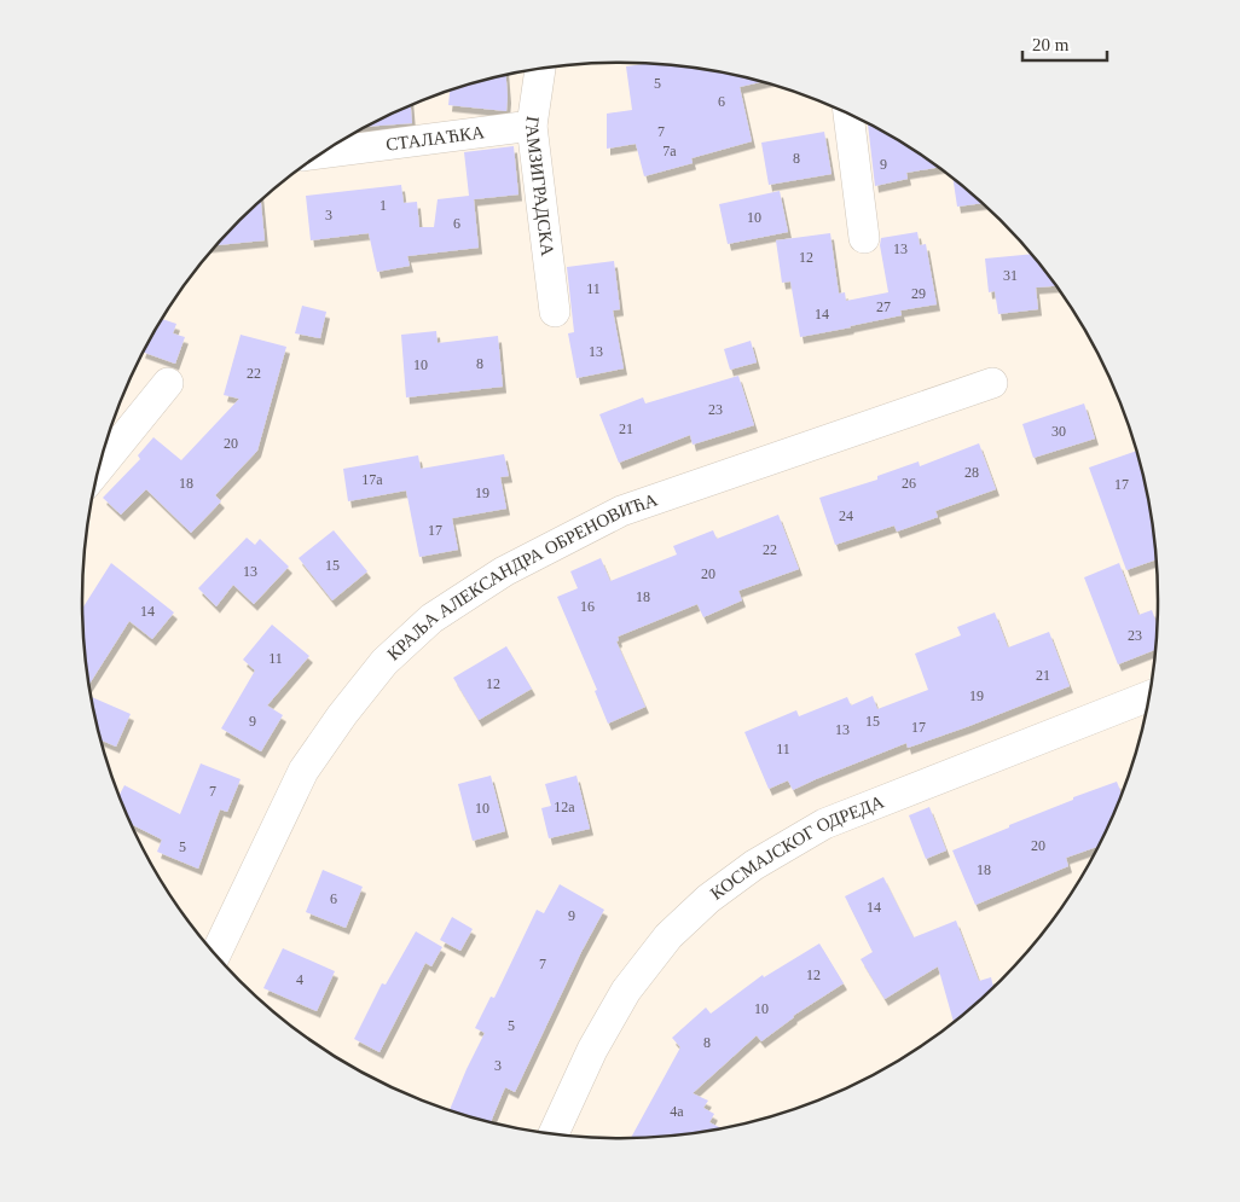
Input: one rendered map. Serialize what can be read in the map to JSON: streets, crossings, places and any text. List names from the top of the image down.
{
  "streets": {
    "street": [
      "СТАЛАЋКА",
      "ГАМЗИГРАДСКА",
      "КРАЉА АЛЕКСАНДРА ОБРЕНОВИЋА",
      "КОСМАЈСКОГ ОДРЕДА"
    ]
  },
  "crossings": [
    ["СТАЛАЋКА", "ГАМЗИГРАДСКА"]
  ],
  "house_numbers": [
    "5",
    "6",
    "7",
    "7a",
    "8",
    "9",
    "1",
    "3",
    "10",
    "6",
    "13",
    "12",
    "31",
    "11",
    "29",
    "27",
    "14",
    "13",
    "8",
    "10",
    "22",
    "23",
    "21",
    "30",
    "20",
    "28",
    "17a",
    "18",
    "26",
    "17",
    "19",
    "24",
    "17",
    "22",
    "15",
    "13",
    "20",
    "18",
    "16",
    "14",
    "23",
    "11",
    "21",
    "12",
    "19",
    "9",
    "15",
    "17",
    "13",
    "11",
    "7",
    "12a",
    "10",
    "20",
    "5",
    "18",
    "6",
    "14",
    "9",
    "7",
    "12",
    "4",
    "10",
    "5",
    "8",
    "3",
    "4a"
  ],
  "scale_bar": "20 m"
}
